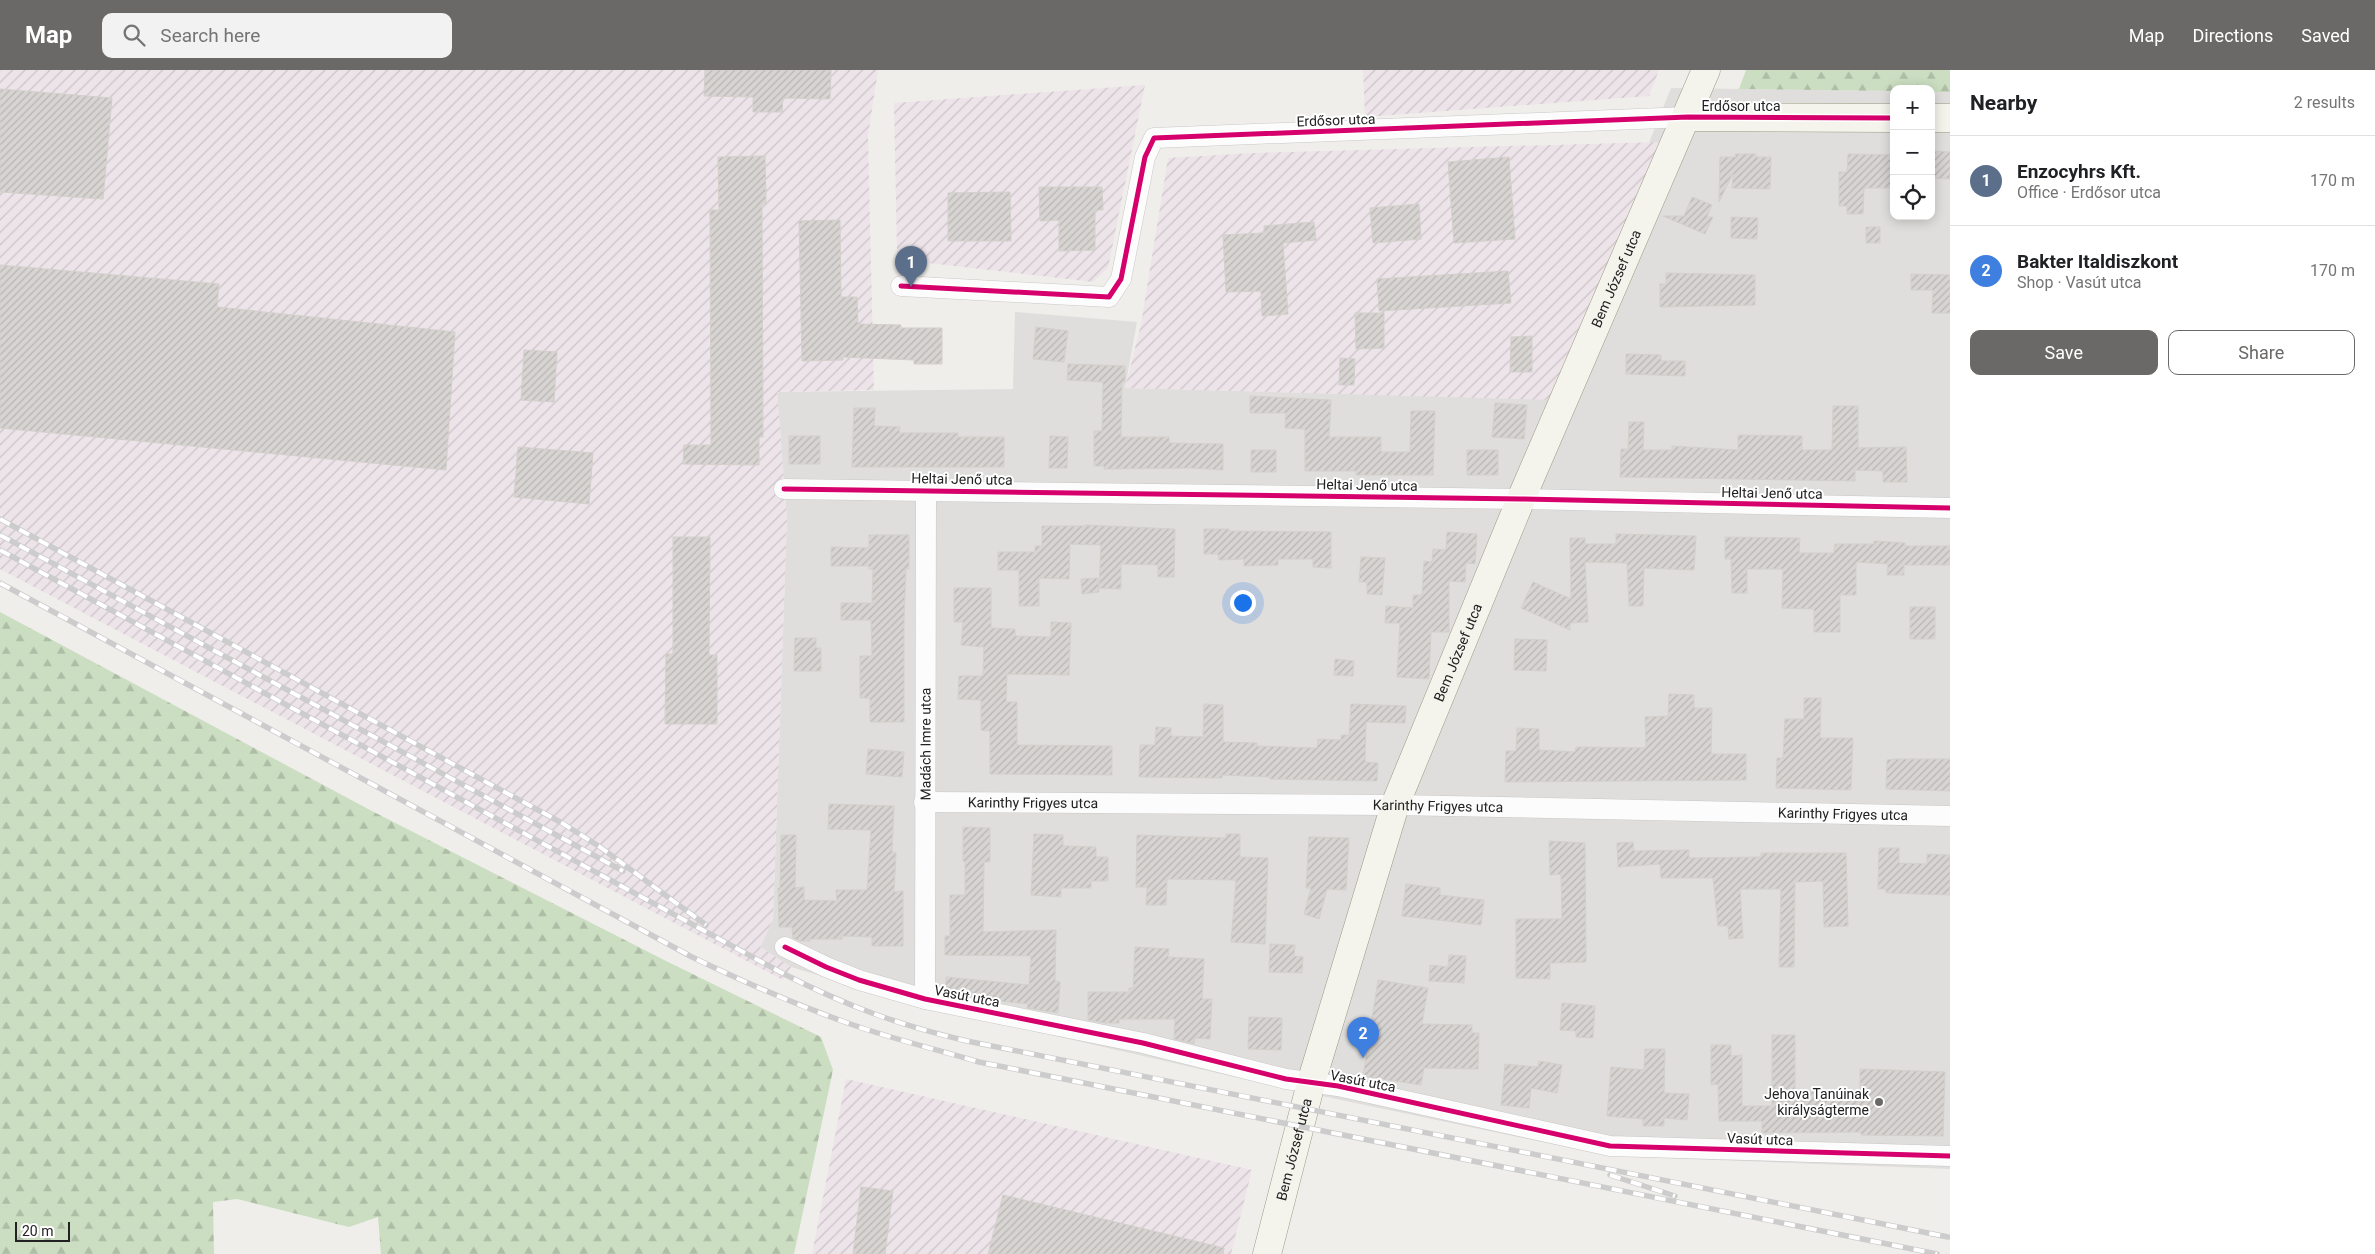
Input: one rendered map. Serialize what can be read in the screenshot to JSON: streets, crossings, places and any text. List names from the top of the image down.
{
  "streets": {
    "main road": ["Erdősor utca", "Bem József utca"],
    "street": [
      "Heltai Jenő utca",
      "Madách Imre utca",
      "Karinthy Frigyes utca",
      "Vasút utca"
    ]
  },
  "crossings": [
    ["Erdősor utca", "Bem József utca"],
    ["Bem József utca", "Heltai Jenő utca"],
    ["Bem József utca", "Karinthy Frigyes utca"],
    ["Bem József utca", "Vasút utca"],
    ["Heltai Jenő utca", "Madách Imre utca"],
    ["Madách Imre utca", "Karinthy Frigyes utca"],
    ["Madách Imre utca", "Vasút utca"]
  ],
  "places": ["Jehova Tanúinak királyságterme"],
  "scale_bar": "20 m",
  "page": {
    "header": "Map",
    "search": "Search here",
    "nav": ["Map", "Directions", "Saved"],
    "heading": ["Nearby", "2 results"],
    "map_buttons": ["+", "−"],
    "list": [
      {
        "mark": "1",
        "name": "Enzocyhrs Kft.",
        "note": "Office · Erdősor utca",
        "value": "170 m"
      },
      {
        "mark": "2",
        "name": "Bakter Italdiszkont",
        "note": "Shop · Vasút utca",
        "value": "170 m"
      }
    ],
    "pins": ["1", "2"],
    "buttons": ["Save", "Share"],
    "scale": "20 m"
  }
}
